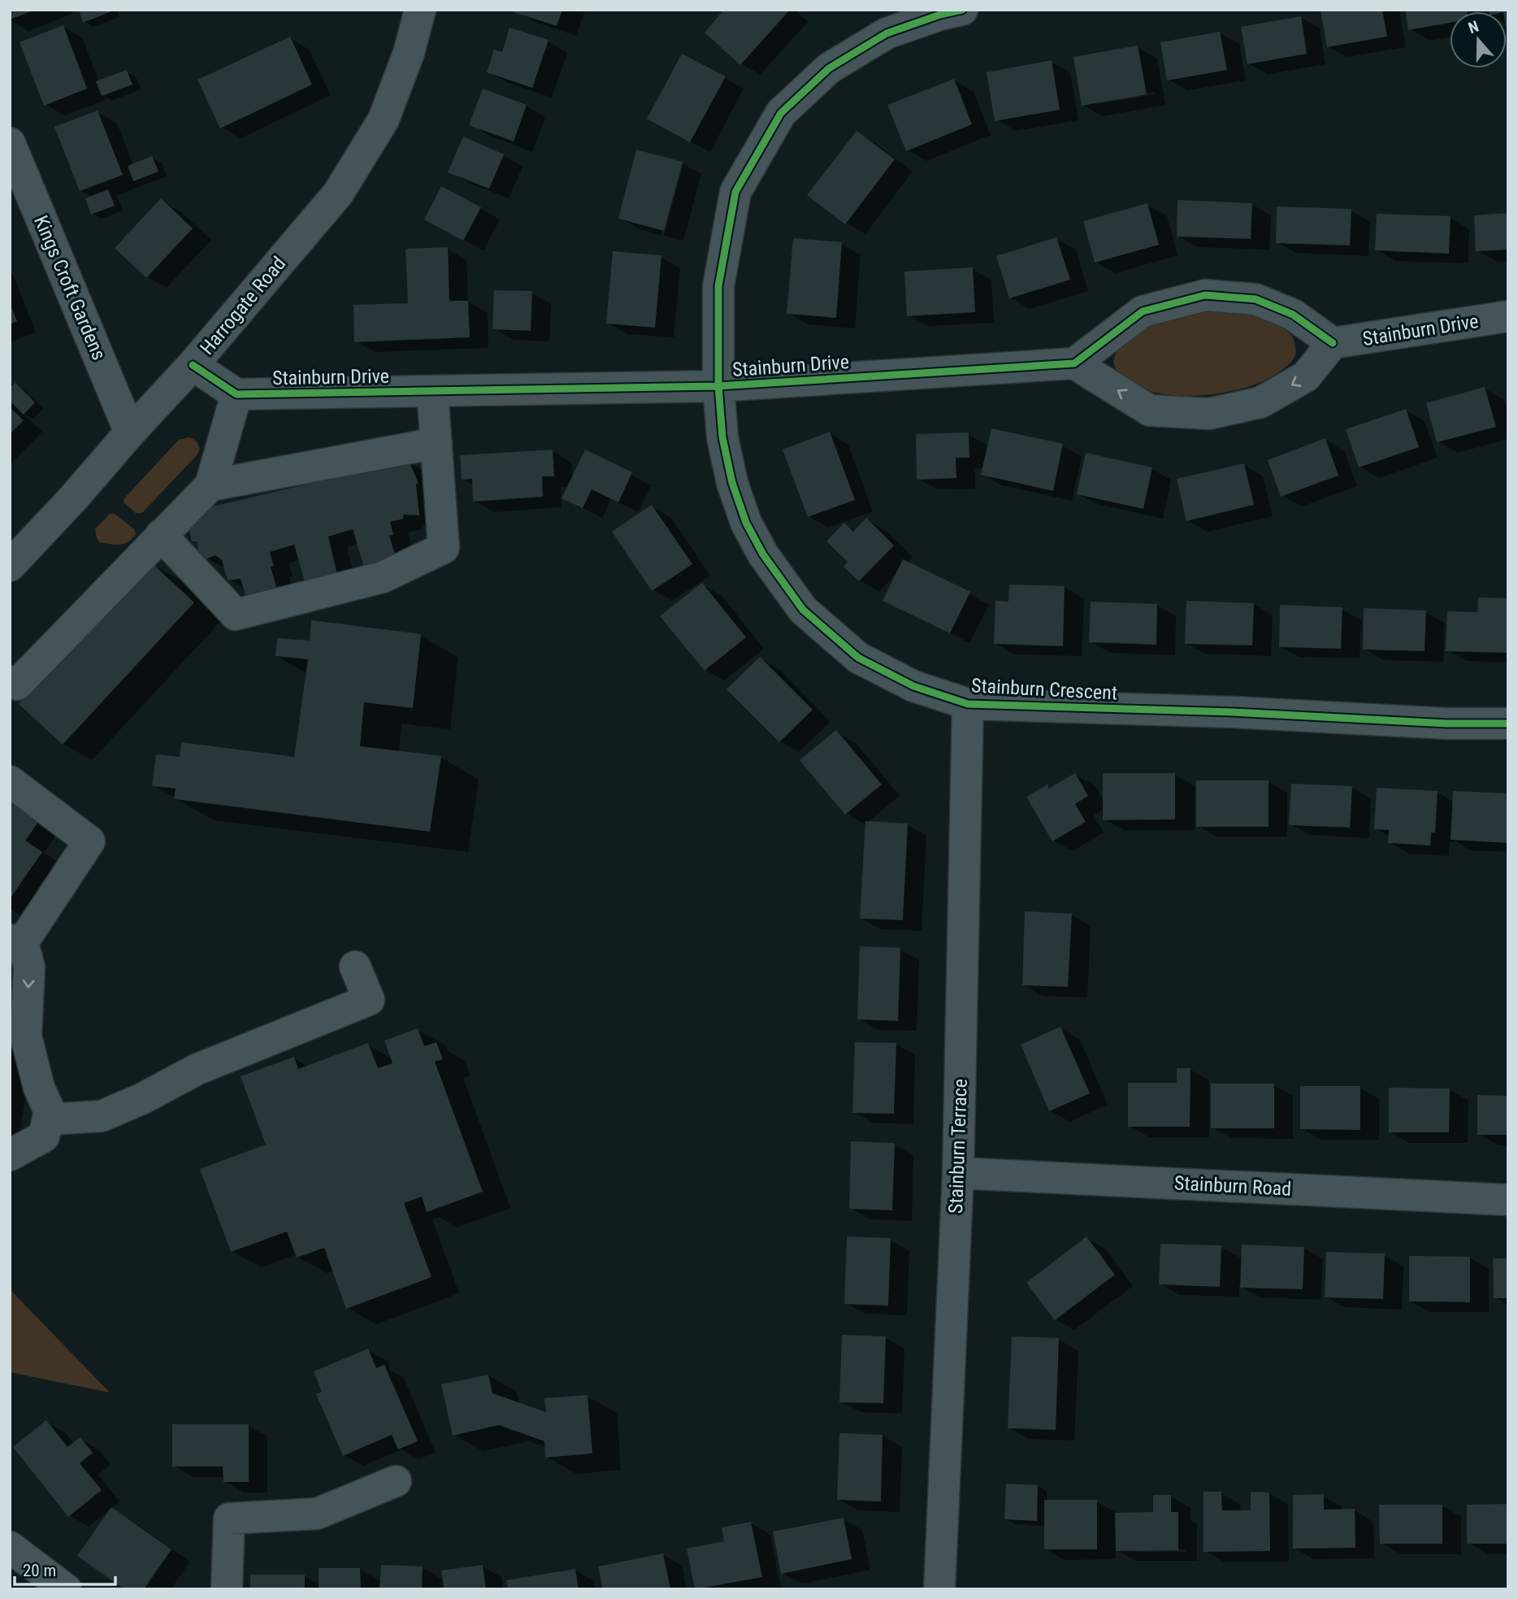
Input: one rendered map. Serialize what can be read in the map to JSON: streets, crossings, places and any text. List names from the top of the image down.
{
  "streets": {
    "street": [
      "Kings Croft Gardens",
      "Harrogate Road",
      "Stainburn Drive",
      "Stainburn Crescent",
      "Stainburn Terrace",
      "Stainburn Road"
    ]
  },
  "crossings": [
    ["Kings Croft Gardens", "Harrogate Road"],
    ["Stainburn Drive", "Stainburn Crescent"],
    ["Stainburn Crescent", "Stainburn Terrace"],
    ["Stainburn Terrace", "Stainburn Road"]
  ],
  "scale_bar": "20 m",
  "north": "top"
}
